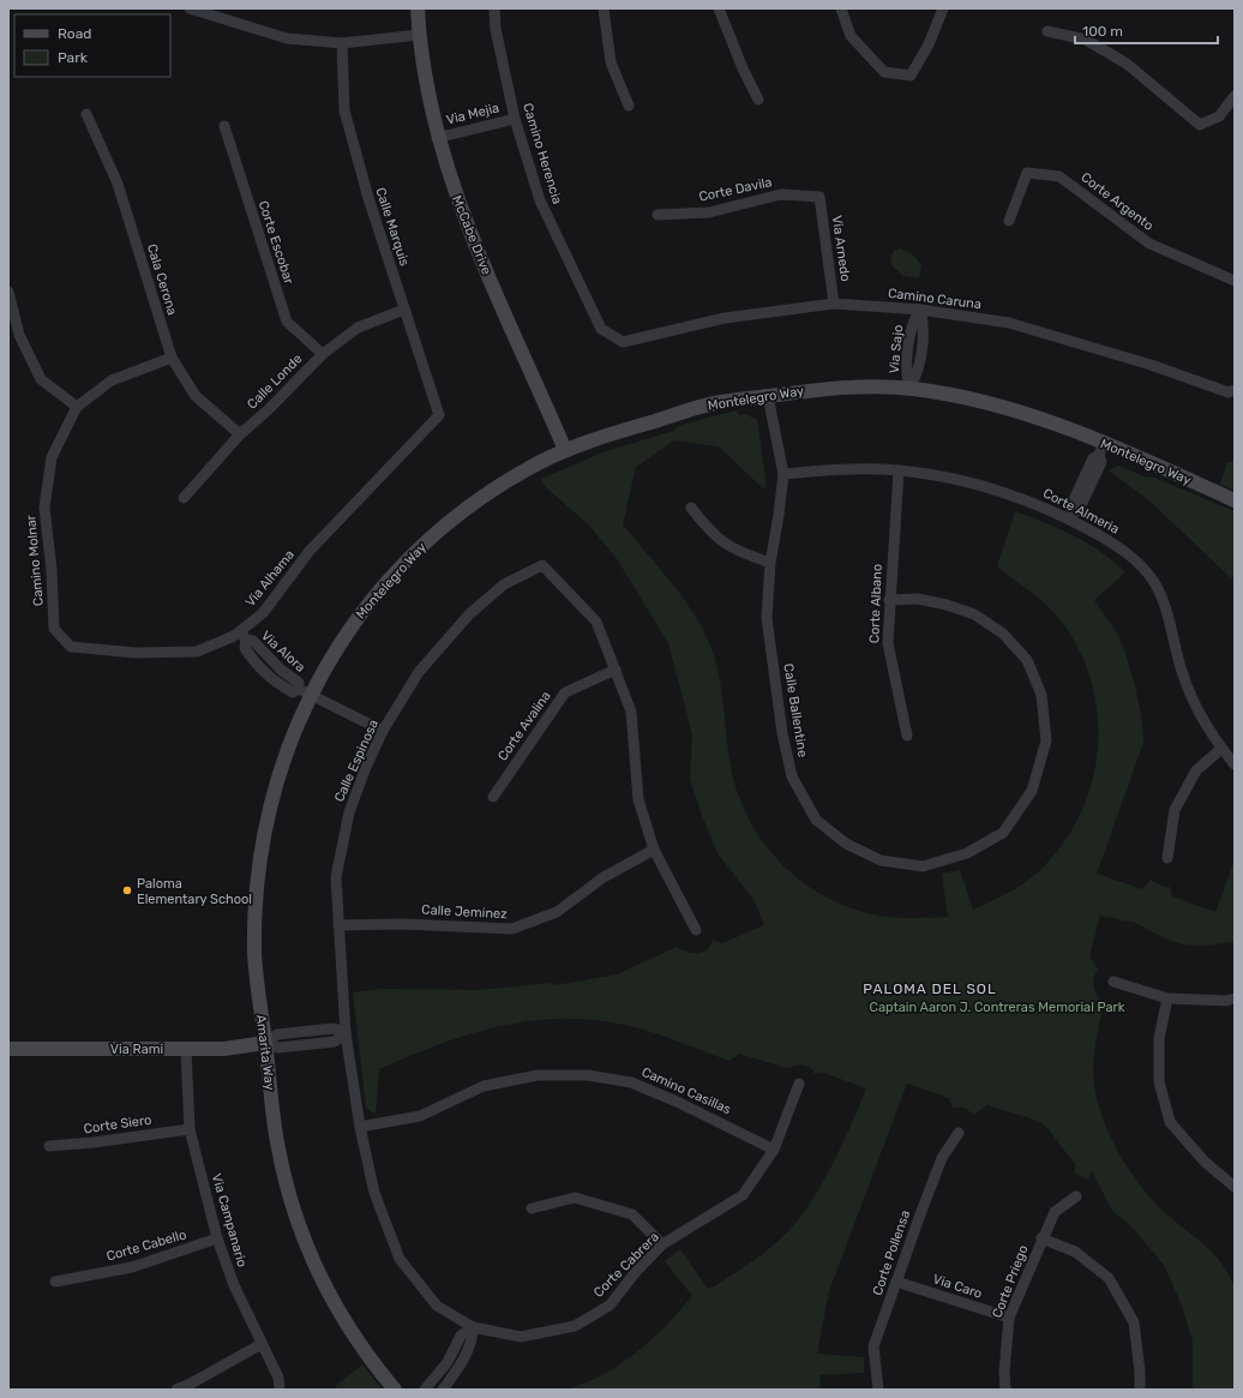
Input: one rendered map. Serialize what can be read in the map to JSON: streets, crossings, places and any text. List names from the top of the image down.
{
  "streets": {
    "street": [
      "Via Mejia",
      "Camino Herencia",
      "Corte Davila",
      "Corte Argento",
      "Calle Marquis",
      "McCabe Drive",
      "Corte Escobar",
      "Via Arnedo",
      "Cala Cerona",
      "Camino Caruna",
      "Via Sajo",
      "Calle Londe",
      "Montelegro Way",
      "Corte Almeria",
      "Camino Molnar",
      "Via Alhama",
      "Corte Albano",
      "Via Alora",
      "Calle Ballentine",
      "Corte Avalina",
      "Calle Espinosa",
      "Calle Jeminez",
      "Via Rami",
      "Amarita Way",
      "Camino Casillas",
      "Corte Siero",
      "Via Campanario",
      "Corte Cabello",
      "Corte Pollensa",
      "Corte Cabrera",
      "Corte Priego",
      "Via Caro"
    ]
  },
  "crossings": [
    ["Via Mejia", "Camino Herencia"],
    ["Via Mejia", "McCabe Drive"],
    ["Camino Herencia", "Camino Caruna"],
    ["Corte Davila", "Via Arnedo"],
    ["Calle Marquis", "Calle Londe"],
    ["Calle Marquis", "Via Alhama"],
    ["McCabe Drive", "Montelegro Way"],
    ["Corte Escobar", "Calle Londe"],
    ["Via Arnedo", "Camino Caruna"],
    ["Cala Cerona", "Calle Londe"],
    ["Cala Cerona", "Camino Molnar"],
    ["Camino Caruna", "Via Sajo"],
    ["Via Sajo", "Montelegro Way"],
    ["Montelegro Way", "Via Alora"],
    ["Montelegro Way", "Calle Ballentine"],
    ["Montelegro Way", "Amarita Way"],
    ["Corte Almeria", "Corte Albano"],
    ["Corte Almeria", "Calle Ballentine"],
    ["Camino Molnar", "Via Alhama"],
    ["Via Alhama", "Via Alora"],
    ["Corte Albano", "Calle Ballentine"],
    ["Via Alora", "Amarita Way"],
    ["Corte Avalina", "Calle Espinosa"],
    ["Calle Espinosa", "Calle Jeminez"],
    ["Calle Espinosa", "Via Rami"],
    ["Calle Espinosa", "Corte Cabrera"],
    ["Via Rami", "Amarita Way"],
    ["Via Rami", "Via Campanario"],
    ["Via Rami", "Corte Cabrera"],
    ["Camino Casillas", "Corte Cabrera"],
    ["Corte Siero", "Via Campanario"],
    ["Via Campanario", "Corte Cabello"],
    ["Corte Pollensa", "Via Caro"],
    ["Corte Priego", "Via Caro"]
  ],
  "districts": ["PALOMA DEL SOL"],
  "parks": ["Captain Aaron J. Contreras Memorial Park"],
  "places": ["Paloma Elementary School"],
  "legend": ["Road", "Park"],
  "scale_bar": "100 m"
}
